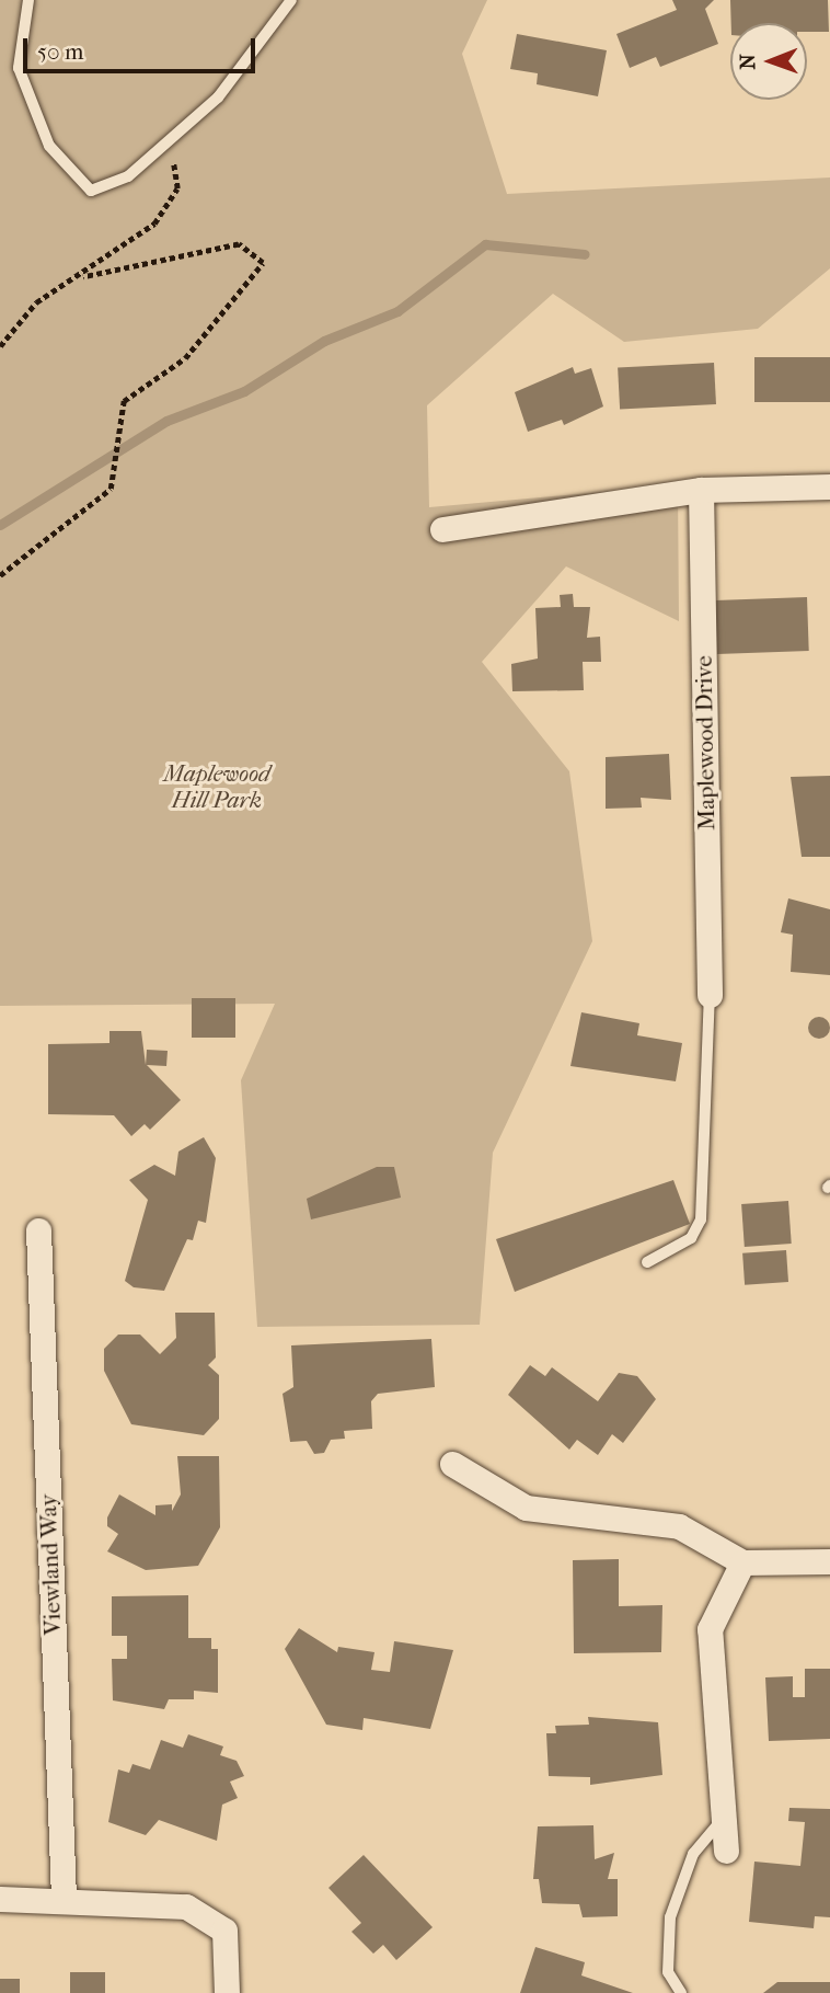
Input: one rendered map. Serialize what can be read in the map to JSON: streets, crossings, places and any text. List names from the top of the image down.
{
  "streets": {
    "street": ["Maplewood Drive", "Viewland Way"]
  },
  "parks": ["Maplewood Hill Park"],
  "scale_bar": "50 m",
  "north": "left"
}
